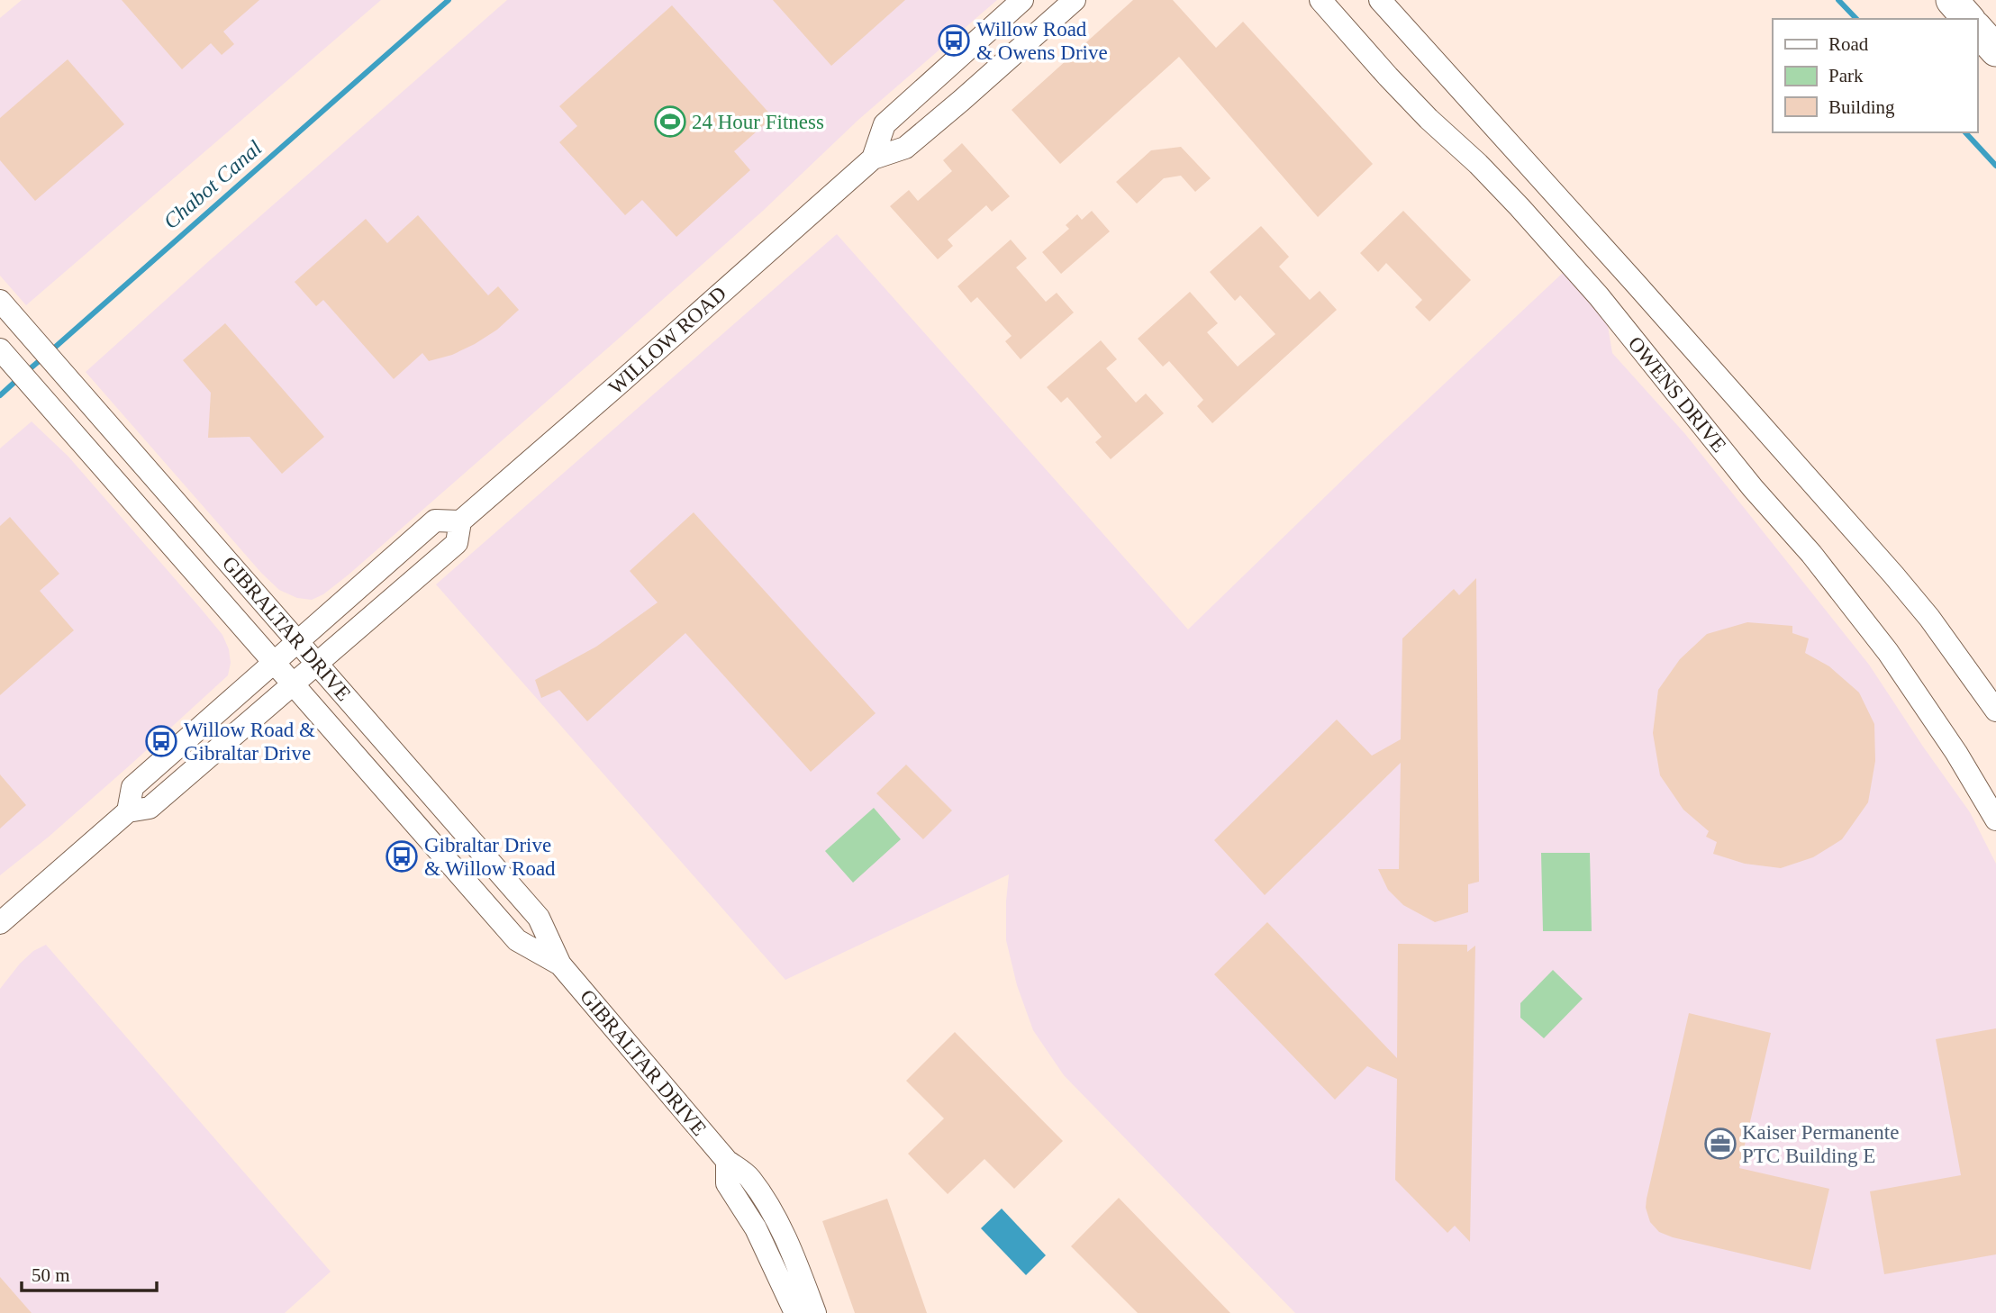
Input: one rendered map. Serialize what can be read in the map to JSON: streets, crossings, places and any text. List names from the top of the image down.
{
  "streets": {
    "street": ["WILLOW ROAD", "OWENS DRIVE", "GIBRALTAR DRIVE"]
  },
  "crossings": [
    ["WILLOW ROAD", "GIBRALTAR DRIVE"]
  ],
  "water": ["Chabot Canal"],
  "places": {
    "bus stop": ["Willow Road & Owens Drive", "Willow Road & Gibraltar Drive", "Gibraltar Drive & Willow Road"],
    "sports": ["24 Hour Fitness"],
    "office": ["Kaiser Permanente PTC Building E"]
  },
  "legend": ["Road", "Park", "Building"],
  "scale_bar": "50 m"
}
